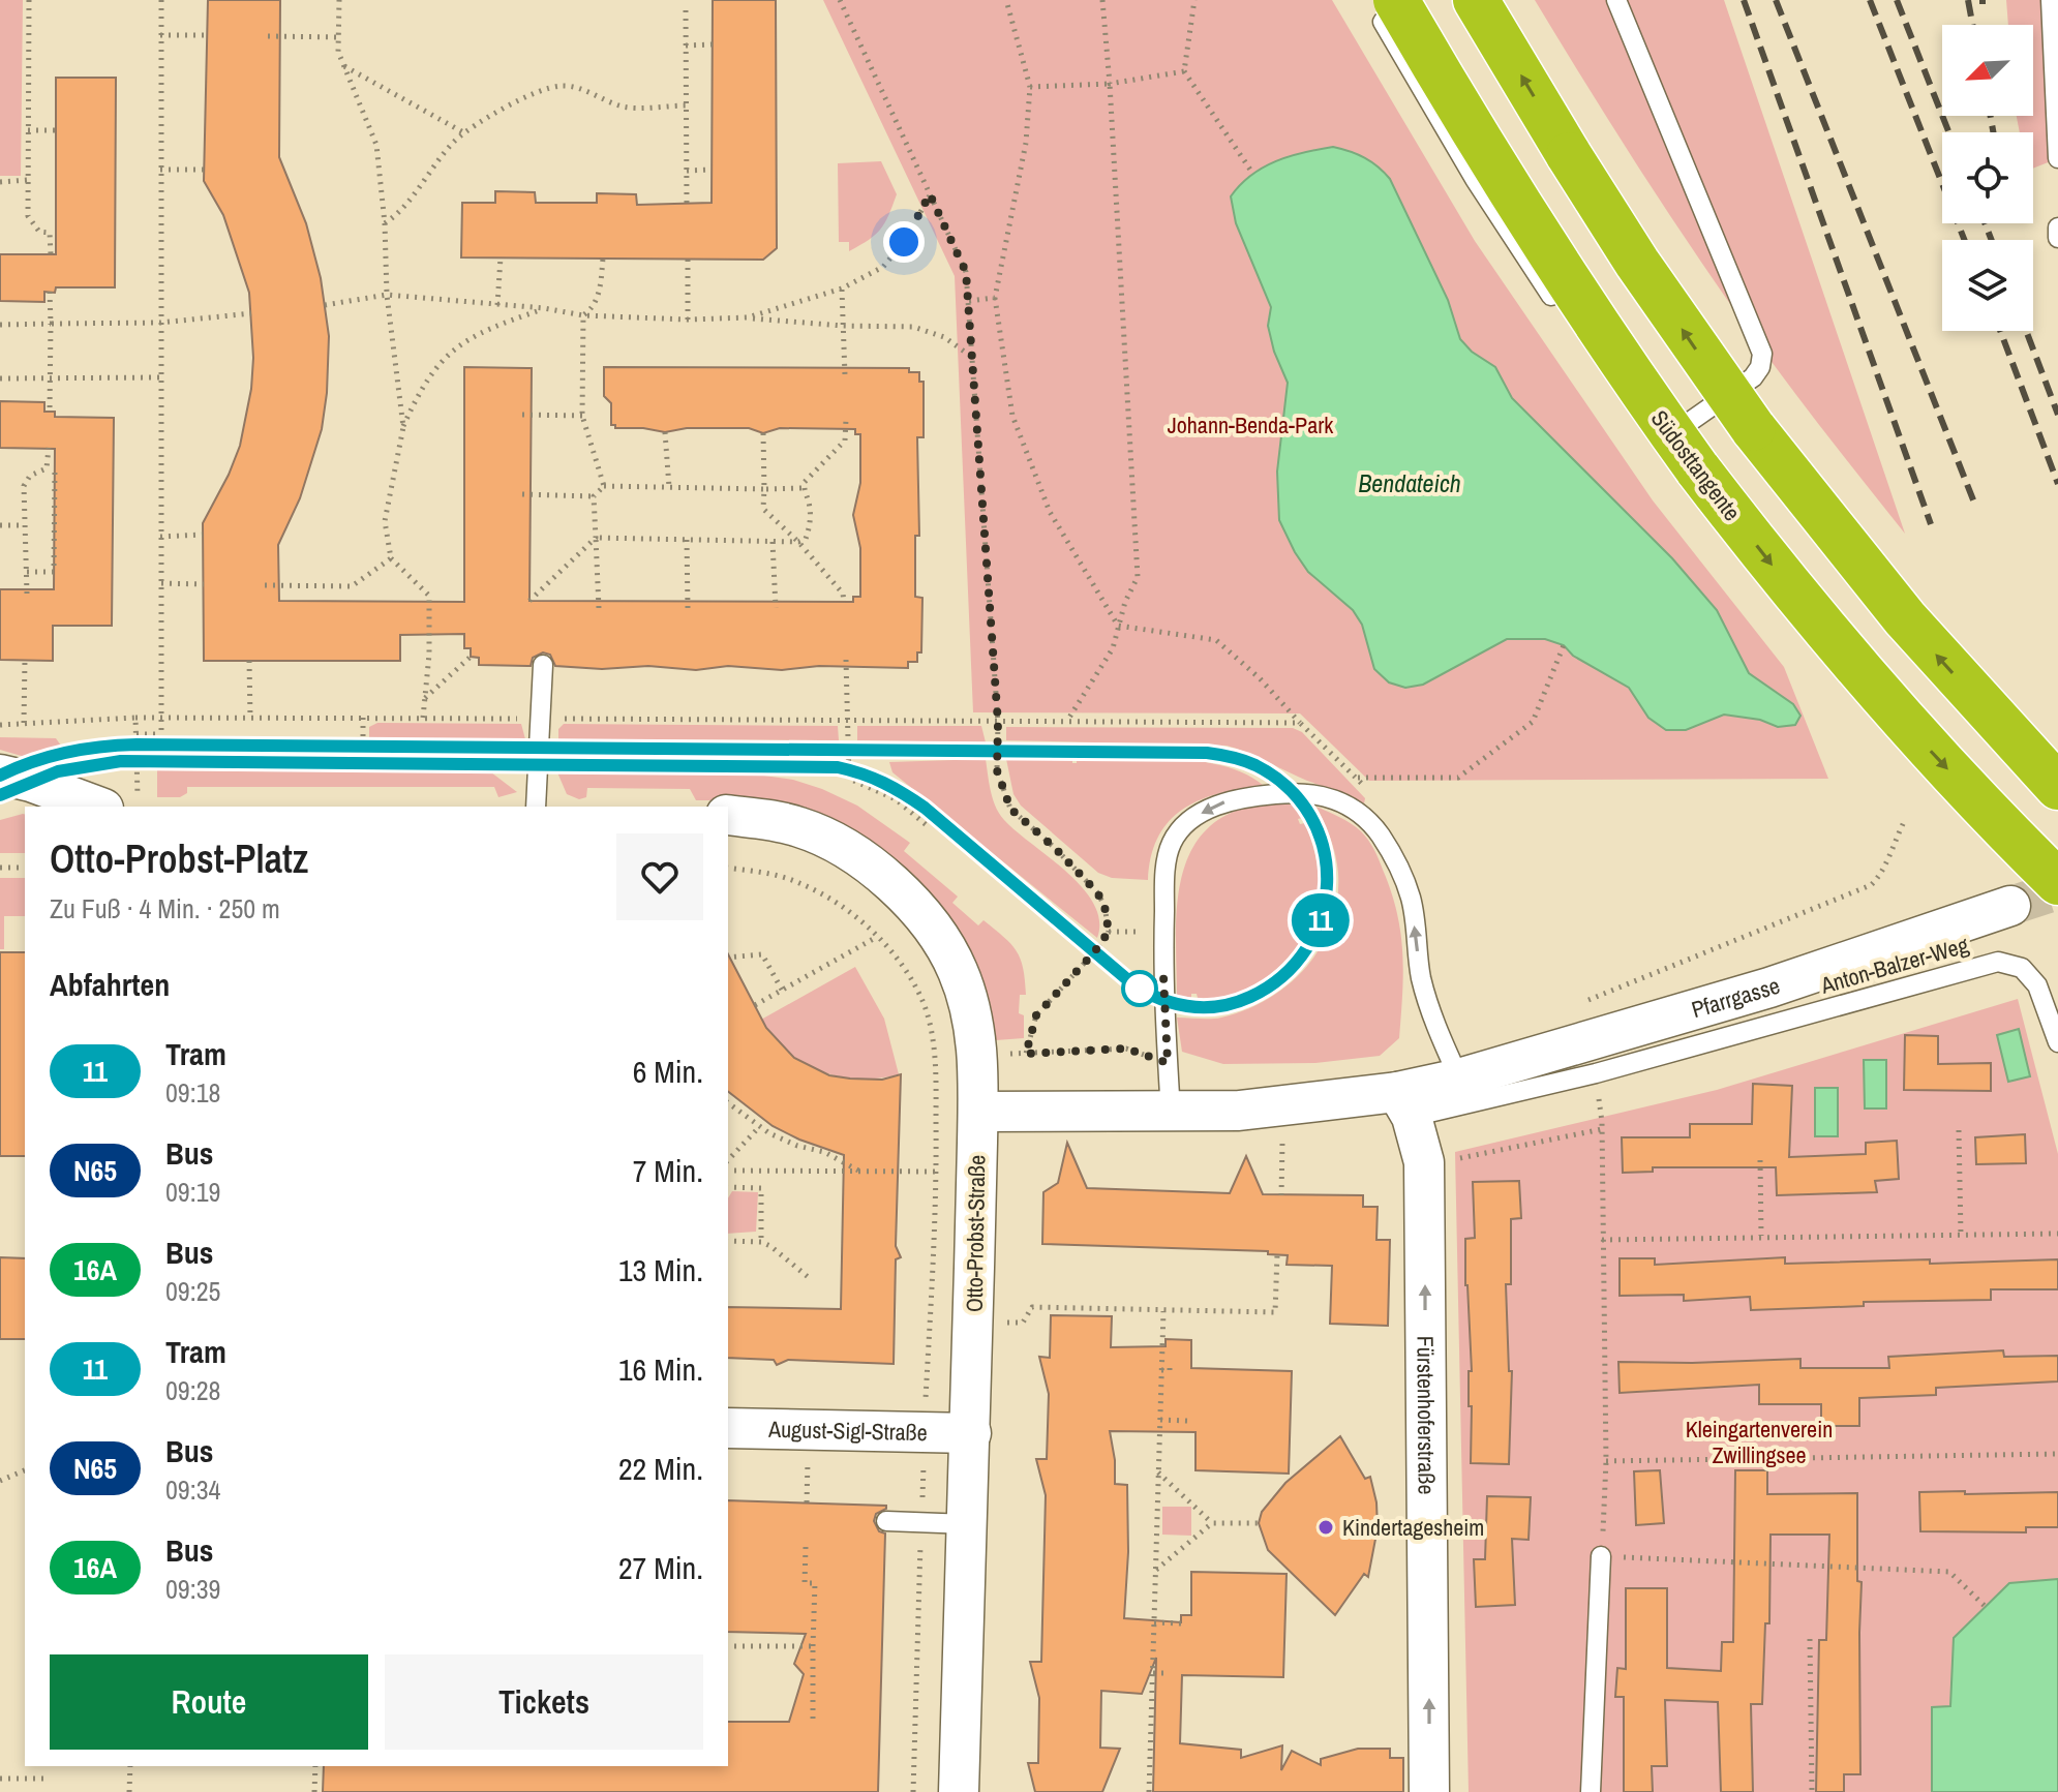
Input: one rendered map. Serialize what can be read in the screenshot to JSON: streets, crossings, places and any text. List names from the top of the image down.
{
  "streets": {
    "highway": ["Südosttangente"],
    "street": [
      "Pfarrgasse",
      "Otto-Probst-Straße",
      "Fürstenhoferstraße",
      "August-Sigl-Straße"
    ],
    "lane": ["Anton-Balzer-Weg"]
  },
  "crossings": [
    ["Anton-Balzer-Weg", "Pfarrgasse"],
    ["Anton-Balzer-Weg", "Fürstenhoferstraße"],
    ["Pfarrgasse", "Otto-Probst-Straße"],
    ["Pfarrgasse", "Fürstenhoferstraße"],
    ["Otto-Probst-Straße", "August-Sigl-Straße"]
  ],
  "one_way": ["Fürstenhoferstraße"],
  "water": ["Bendateich"],
  "parks": ["Johann-Benda-Park", "Kleingartenverein Zwillingsee"],
  "places": ["Kindertagesheim"],
  "lines": ["tram line 11"],
  "north": "bottom left",
  "page": {
    "on_map": "11",
    "heading": [
      ["Otto-Probst-Platz", "Zu Fuß · 4 Min. · 250 m"],
      "Abfahrten"
    ],
    "list": [
      {
        "mark": "11",
        "name": "Tram",
        "note": "09:18",
        "value": "6 Min."
      },
      {
        "mark": "N65",
        "name": "Bus",
        "note": "09:19",
        "value": "7 Min."
      },
      {
        "mark": "16A",
        "name": "Bus",
        "note": "09:25",
        "value": "13 Min."
      },
      {
        "mark": "11",
        "name": "Tram",
        "note": "09:28",
        "value": "16 Min."
      },
      {
        "mark": "N65",
        "name": "Bus",
        "note": "09:34",
        "value": "22 Min."
      },
      {
        "mark": "16A",
        "name": "Bus",
        "note": "09:39",
        "value": "27 Min."
      }
    ],
    "buttons": ["Route", "Tickets"]
  }
}
